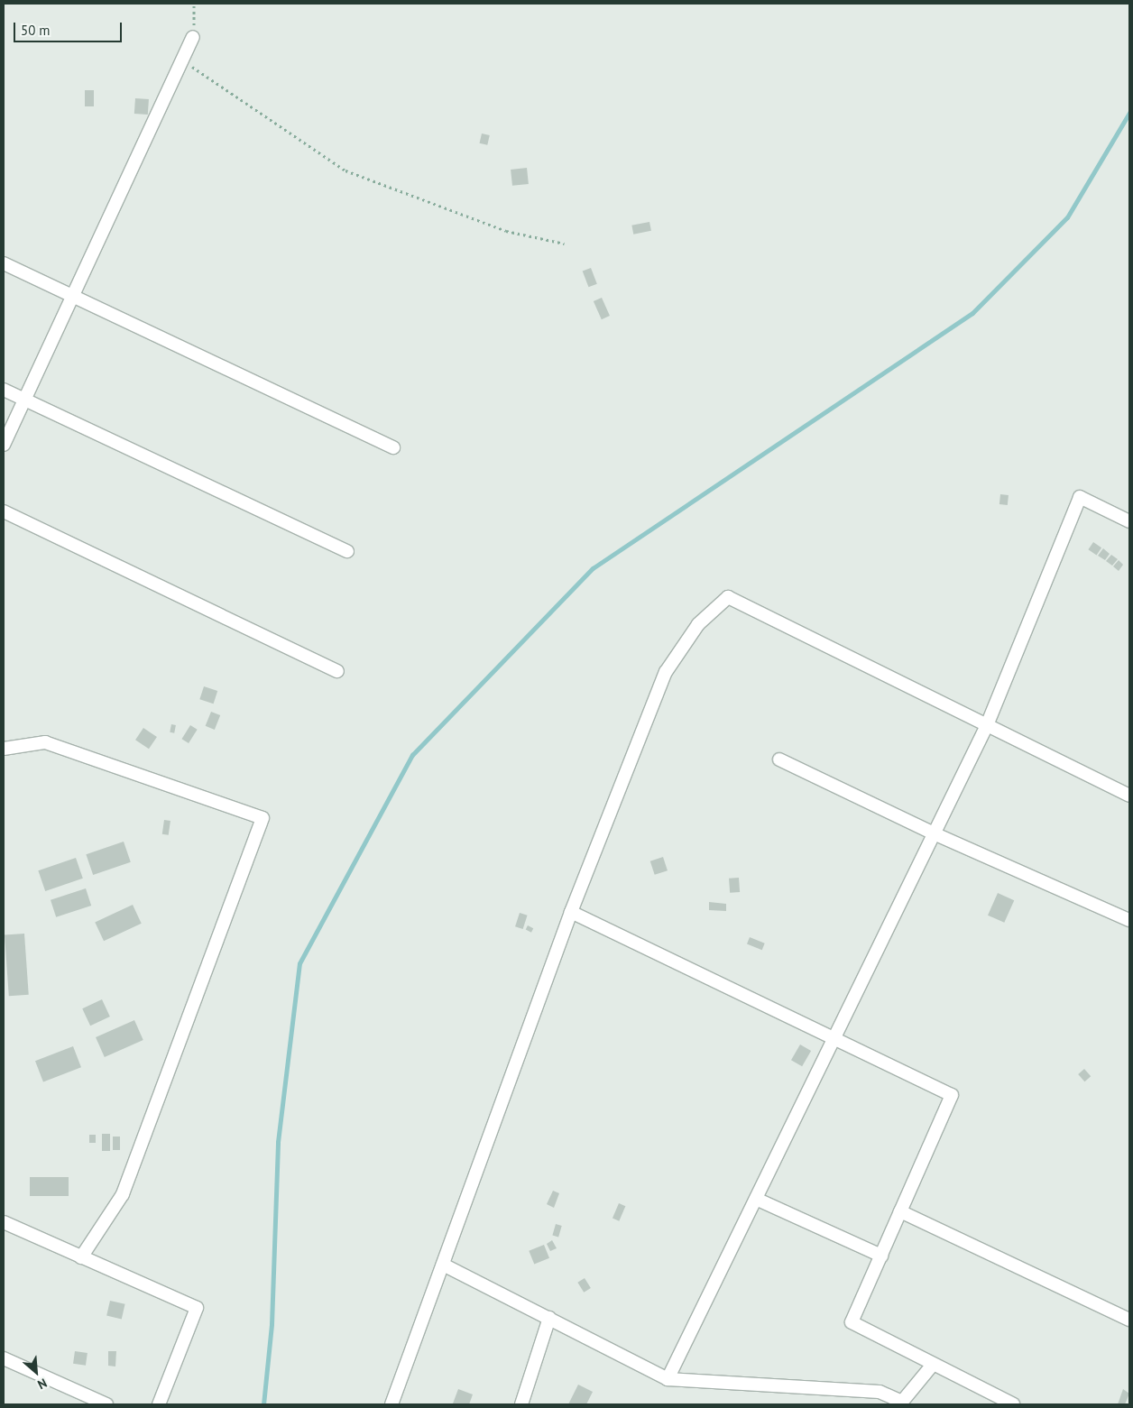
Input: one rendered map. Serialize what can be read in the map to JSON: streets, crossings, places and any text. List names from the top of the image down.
{
  "scale_bar": "50 m",
  "north": "bottom right"
}
